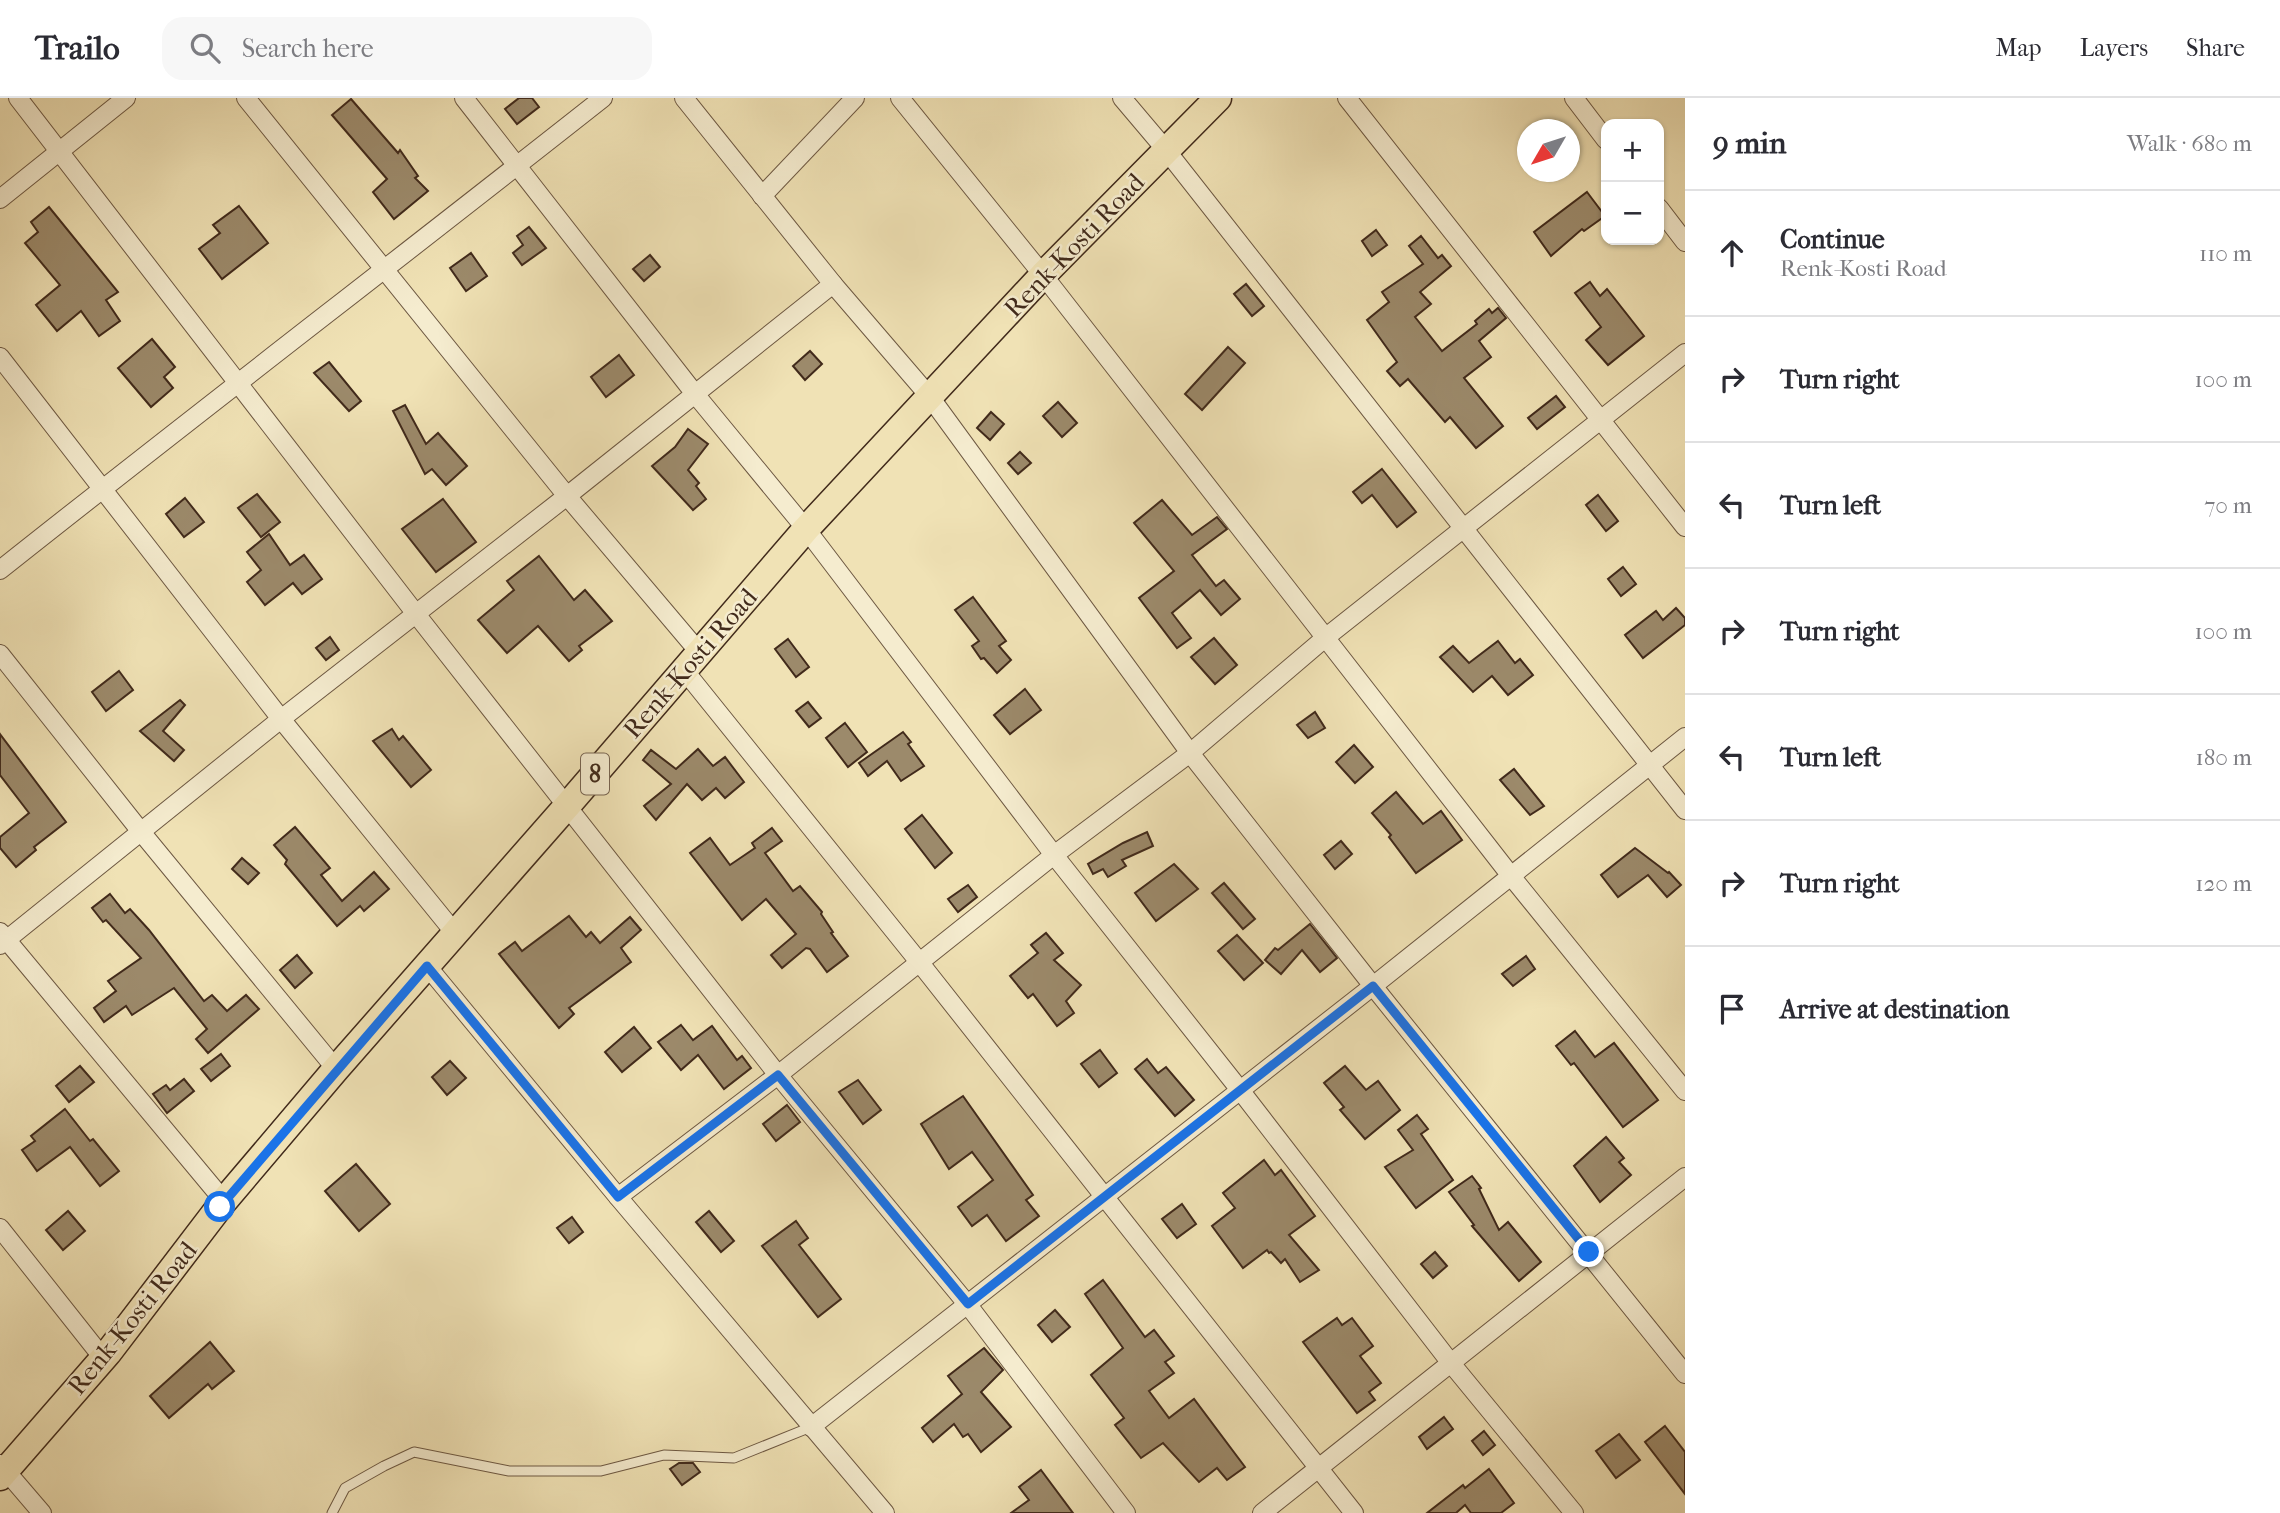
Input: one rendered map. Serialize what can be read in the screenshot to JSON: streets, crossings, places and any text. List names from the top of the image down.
{
  "streets": {
    "main road": ["Renk-Kosti Road", "8"]
  },
  "north": "bottom left",
  "page": {
    "header": "Trailo",
    "search": "Search here",
    "nav": ["Map", "Layers", "Share"],
    "heading": ["9 min", "Walk · 680 m"],
    "map_buttons": ["+", "−"],
    "list": [
      ["Continue", "Renk-Kosti Road", "110 m"],
      ["Turn right", "100 m"],
      ["Turn left", "70 m"],
      ["Turn right", "100 m"],
      ["Turn left", "180 m"],
      ["Turn right", "120 m"],
      "Arrive at destination"
    ]
  }
}
